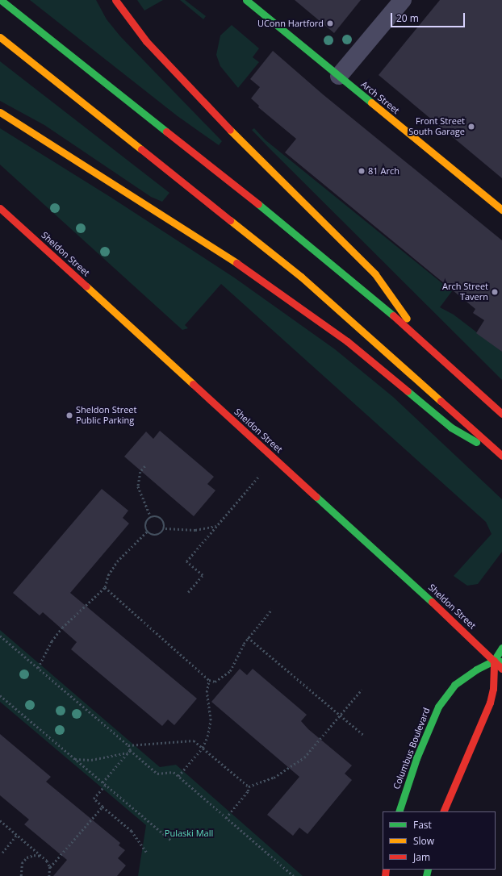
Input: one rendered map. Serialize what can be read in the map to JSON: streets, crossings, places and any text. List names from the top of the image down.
{
  "streets": {
    "main road": ["Arch Street", "Sheldon Street", "Columbus Boulevard"]
  },
  "crossings": [
    ["Sheldon Street", "Columbus Boulevard"]
  ],
  "parks": ["Pulaski Mall"],
  "places": [
    "UConn Hartford",
    "Front Street South Garage",
    "81 Arch",
    "Arch Street Tavern",
    "Sheldon Street Public Parking"
  ],
  "legend": ["Fast", "Slow", "Jam"],
  "scale_bar": "20 m"
}
